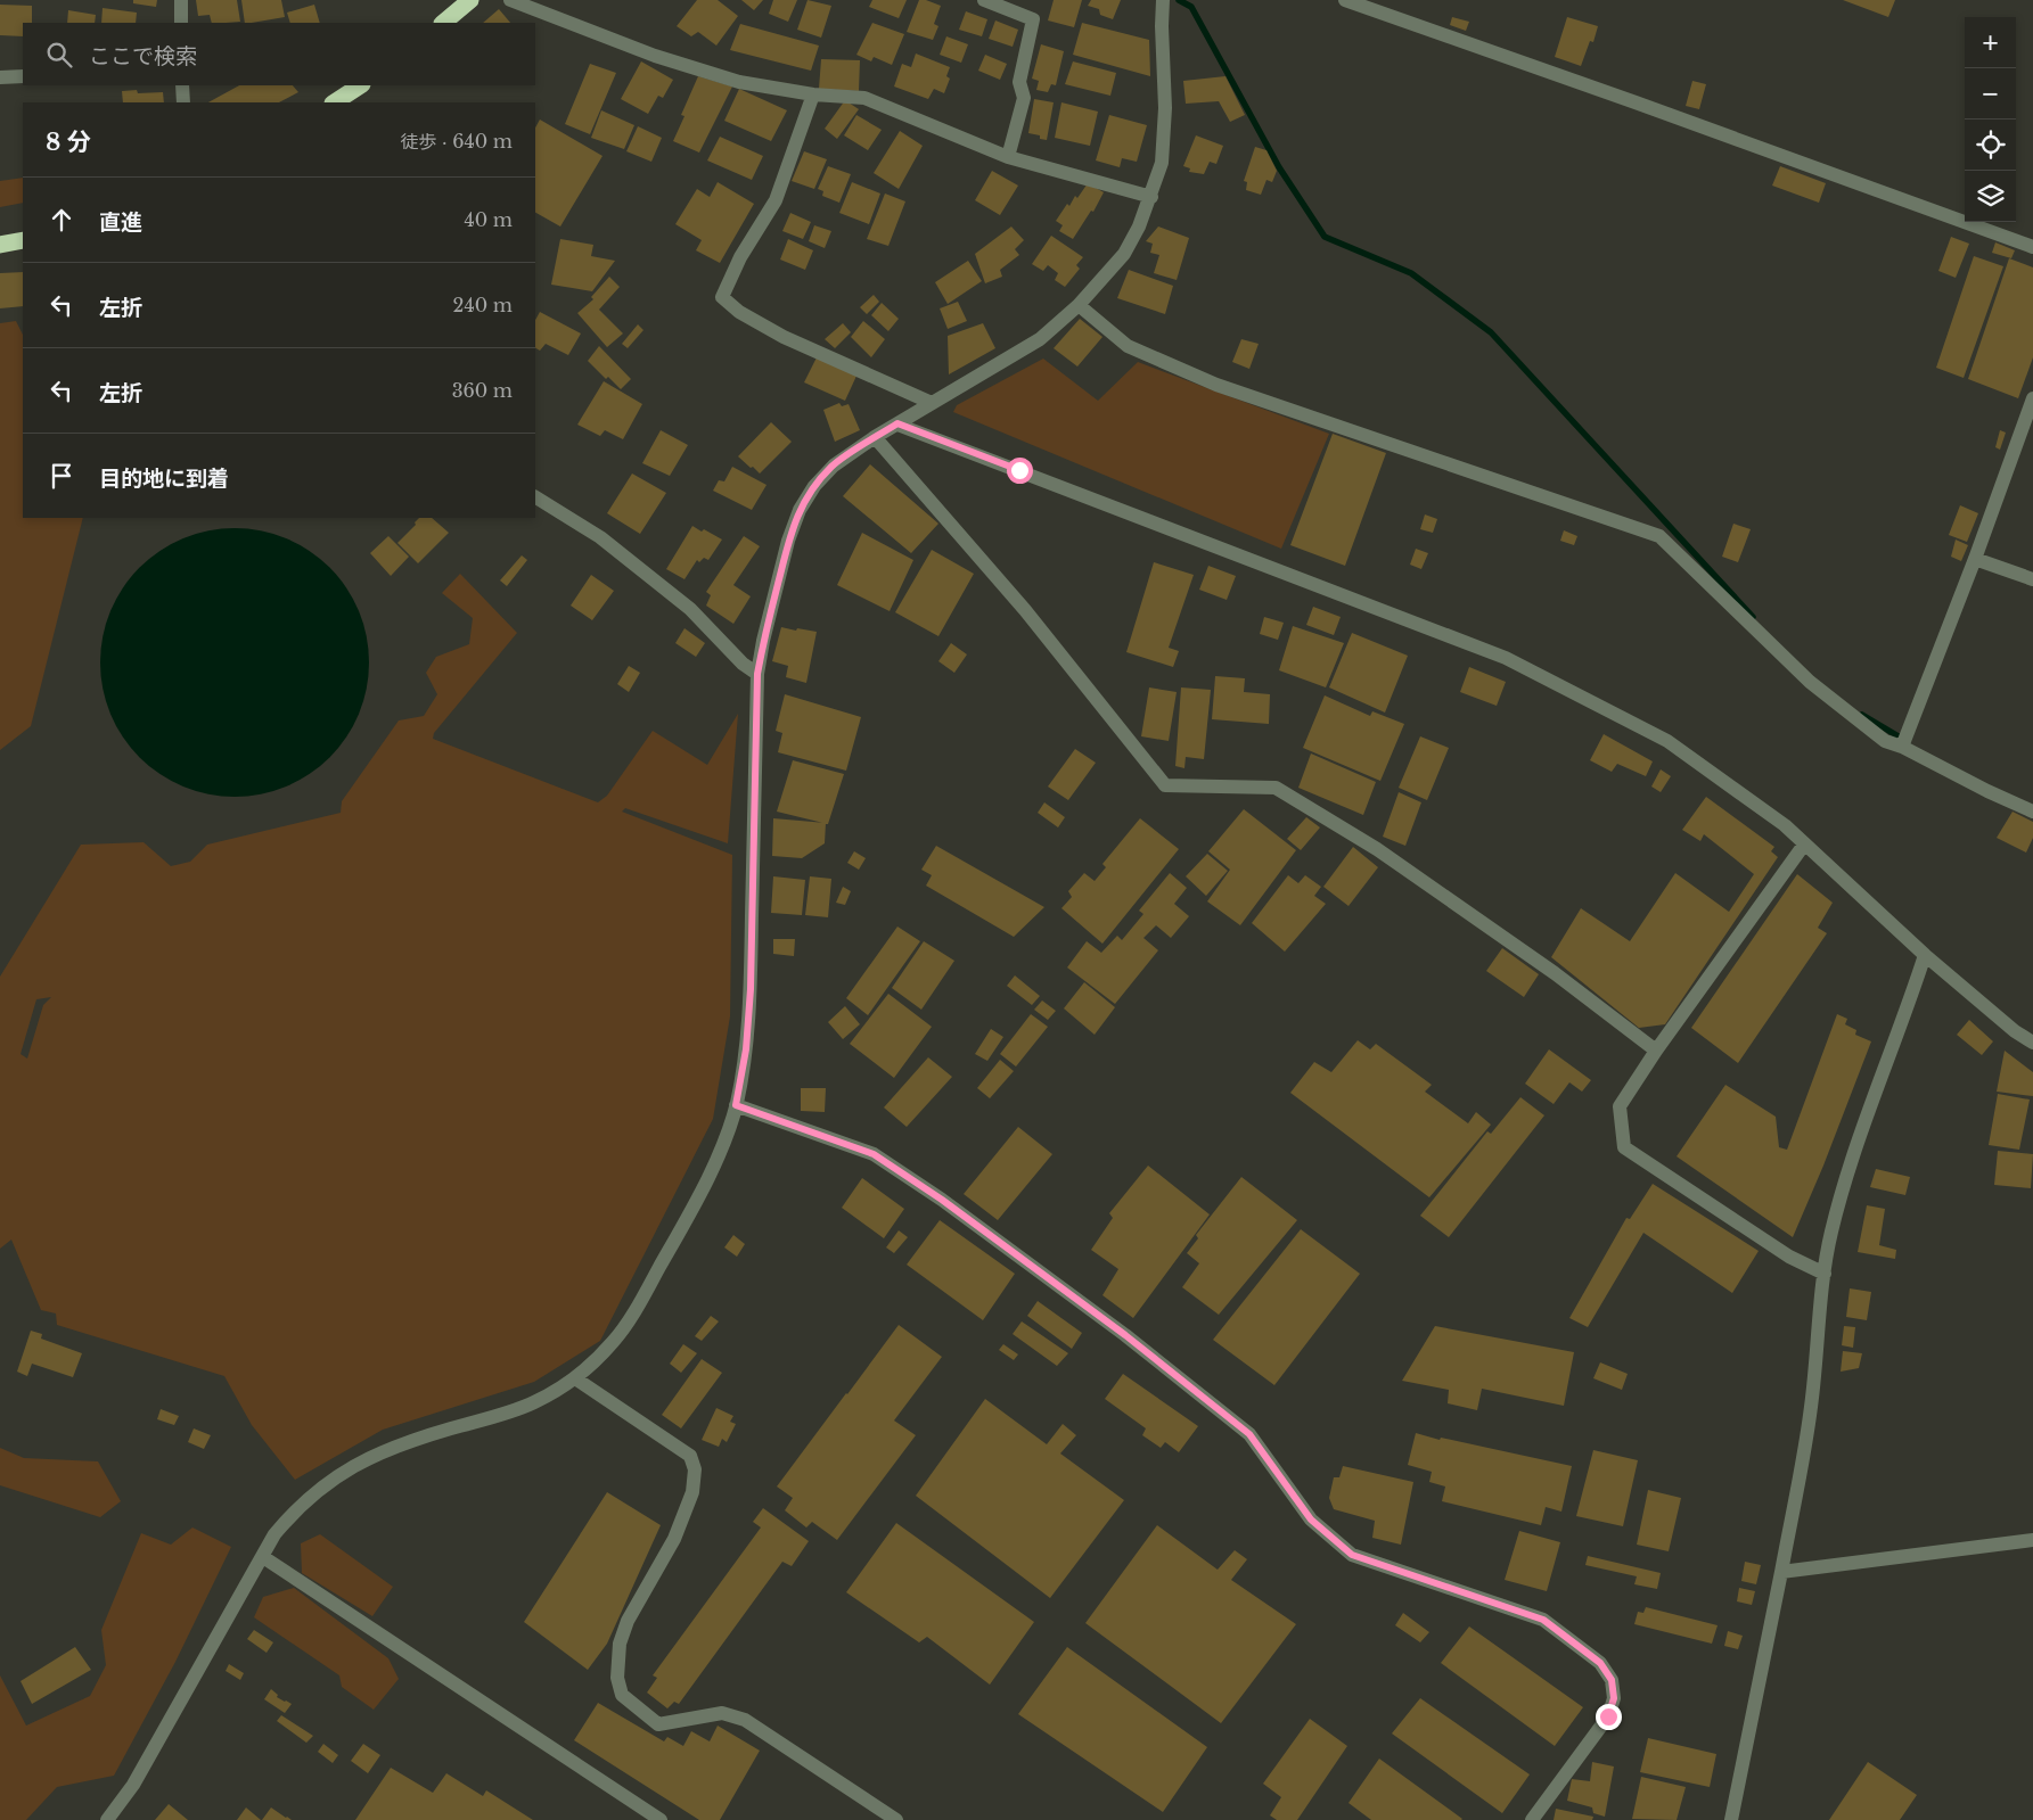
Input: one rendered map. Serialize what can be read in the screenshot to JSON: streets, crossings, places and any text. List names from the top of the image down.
{
  "page": {
    "map_buttons": ["+", "−"],
    "search": "ここで検索",
    "heading": ["8 分", "徒歩 · 640 m"],
    "list": [
      ["直進", "40 m"],
      ["左折", "240 m"],
      ["左折", "360 m"],
      "目的地に到着"
    ]
  }
}
